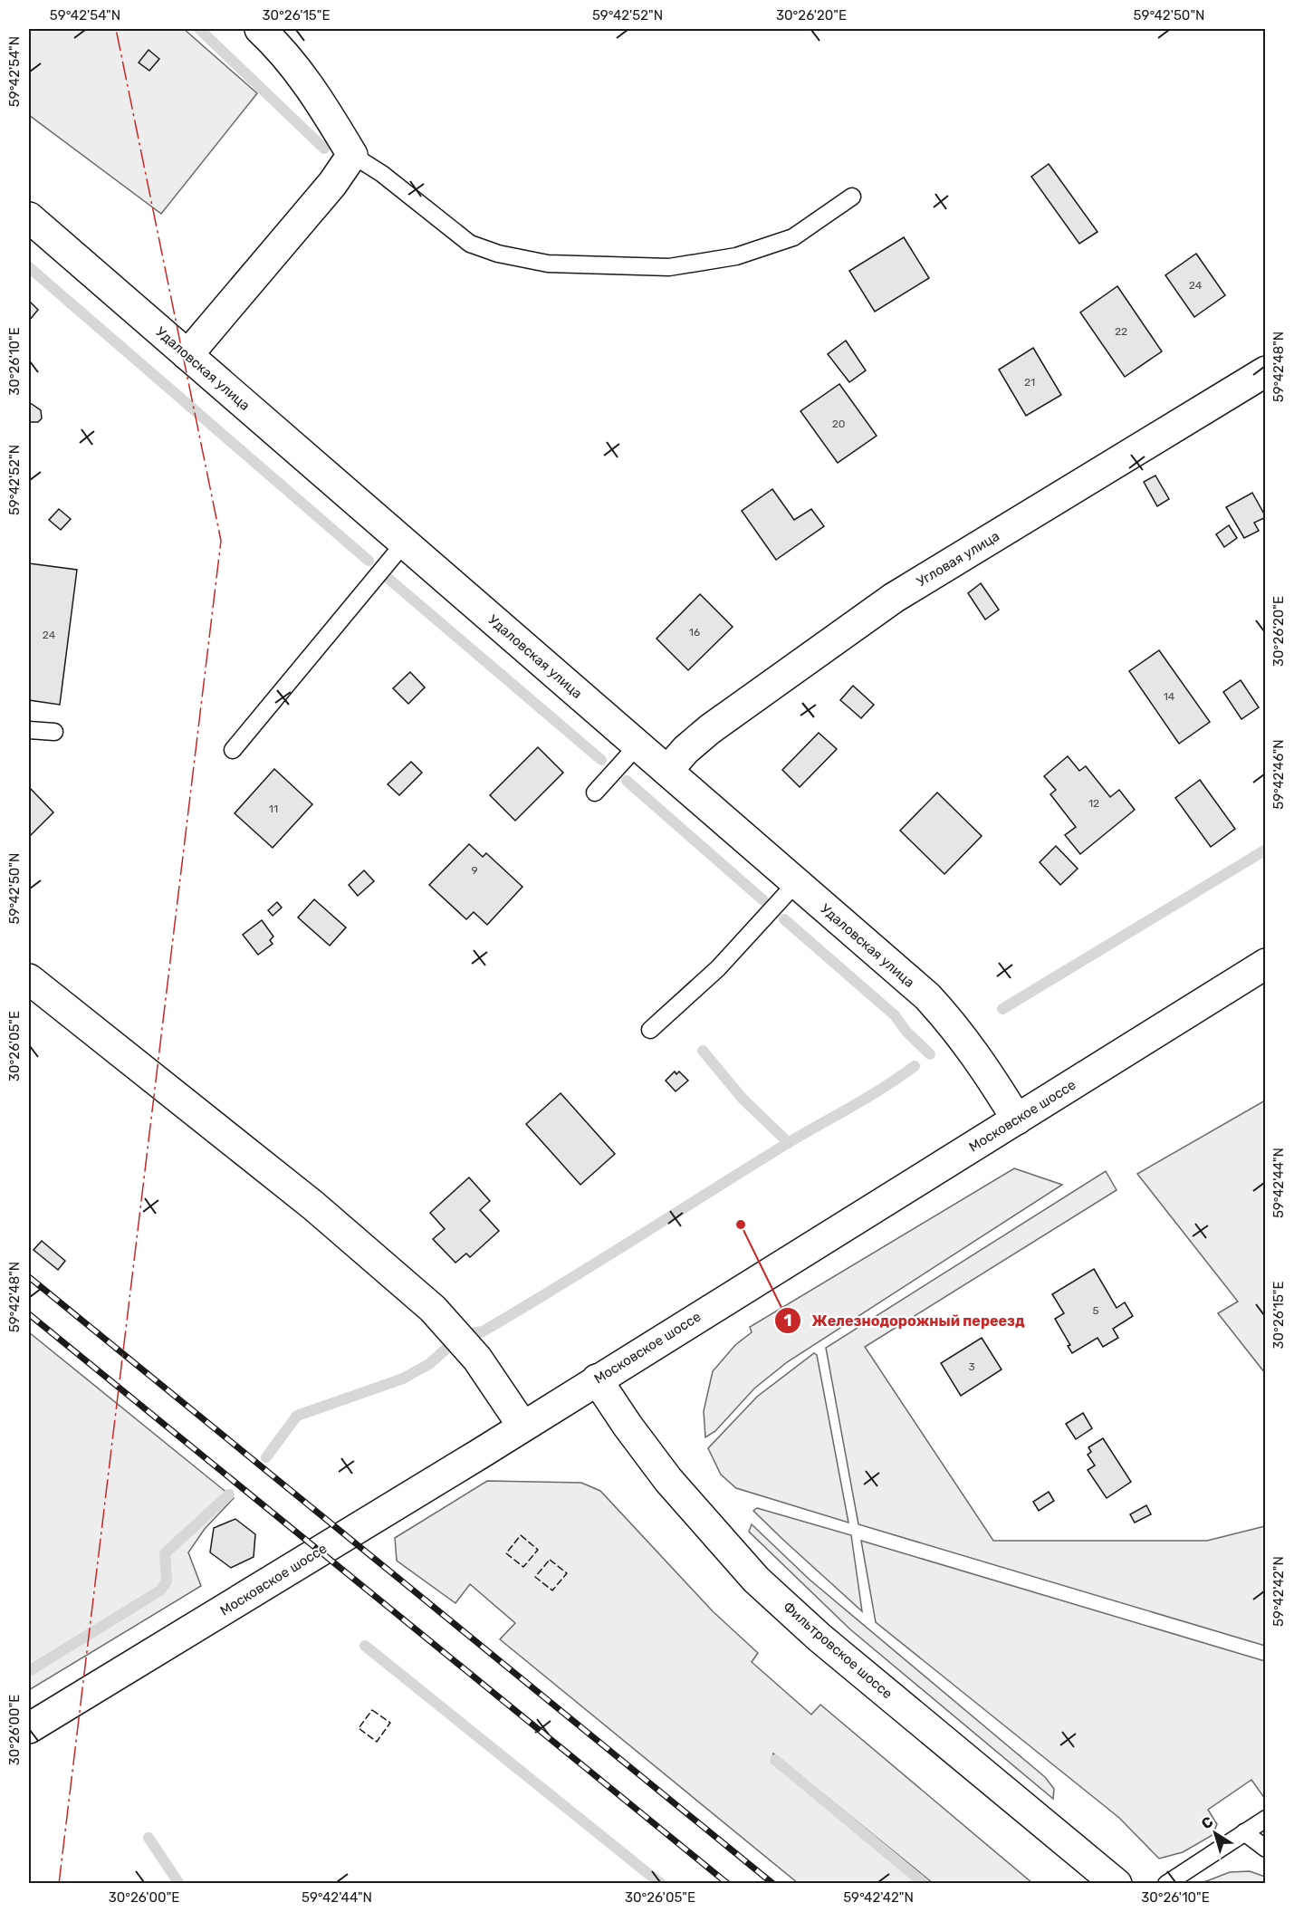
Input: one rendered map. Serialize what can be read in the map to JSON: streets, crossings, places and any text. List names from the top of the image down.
{
  "streets": {
    "main road": [
      "Удаловская улица",
      "Угловая улица",
      "Московское шоссе",
      "Фильтровское шоссе"
    ]
  },
  "crossings": [
    ["Удаловская улица", "Угловая улица"],
    ["Удаловская улица", "Московское шоссе"],
    ["Московское шоссе", "Фильтровское шоссе"]
  ],
  "places": ["Железнодорожный переезд"],
  "house_numbers": [
    "24",
    "22",
    "21",
    "20",
    "16",
    "24",
    "14",
    "12",
    "11",
    "9",
    "5",
    "3"
  ],
  "north": "top left",
  "coordinates": [
    "59°42'54\"N",
    "30°26'15\"E",
    "59°42'52\"N",
    "30°26'20\"E",
    "59°42'50\"N",
    "30°26'10\"E",
    "59°42'48\"N",
    "59°42'46\"N",
    "30°26'05\"E",
    "59°42'44\"N",
    "59°42'42\"N",
    "30°26'00\"E"
  ]
}
